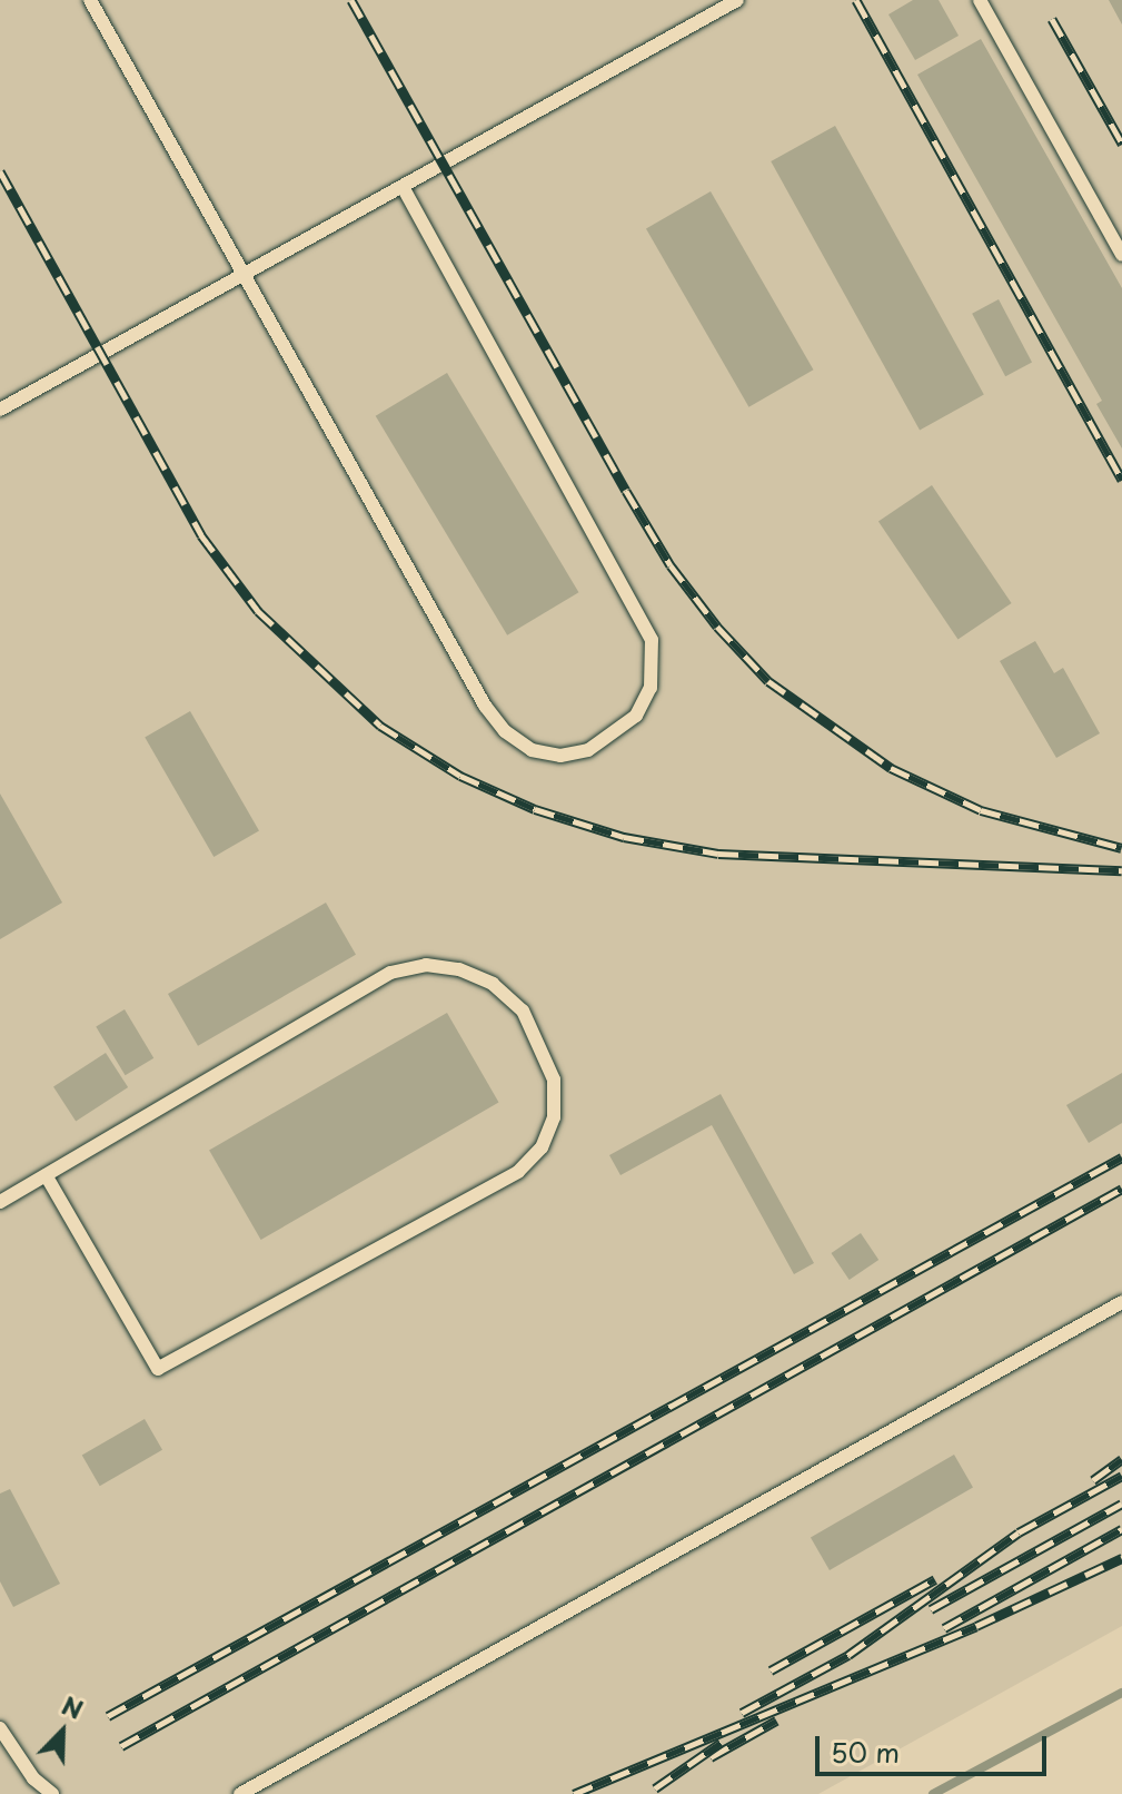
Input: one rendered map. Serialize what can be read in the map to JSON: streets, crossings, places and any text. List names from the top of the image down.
{
  "scale_bar": "50 m",
  "north": "top right"
}
